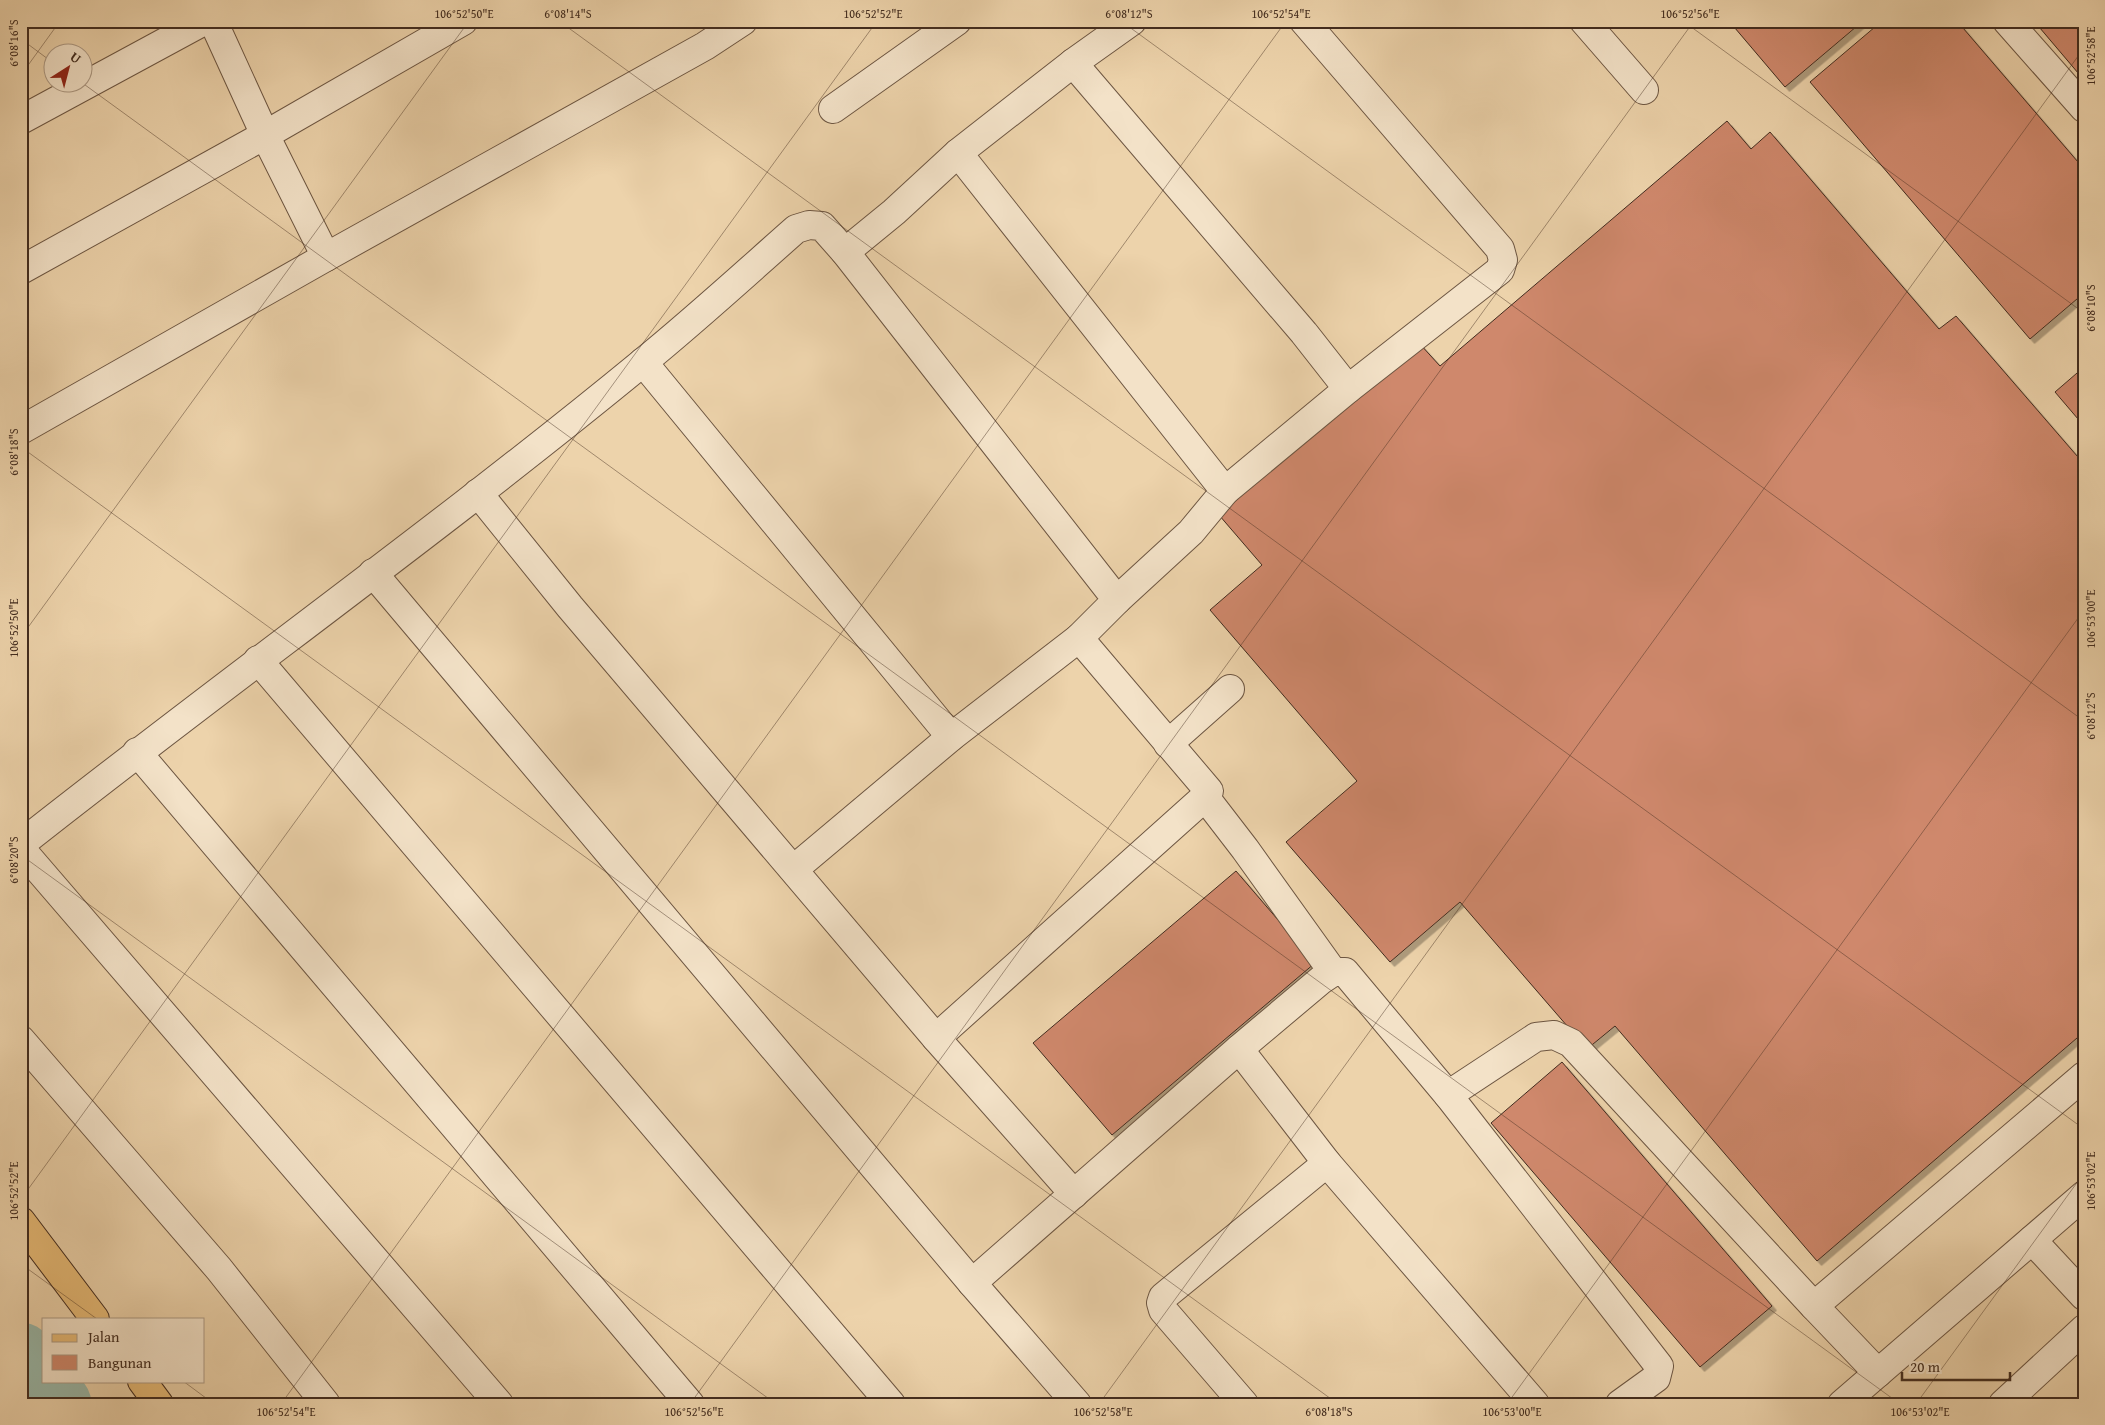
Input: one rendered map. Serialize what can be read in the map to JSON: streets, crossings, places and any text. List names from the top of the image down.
{
  "legend": ["Jalan", "Bangunan"],
  "scale_bar": "20 m",
  "north": "top right",
  "coordinates": [
    "106°52'50\"E",
    "6°08'14\"S",
    "106°52'52\"E",
    "6°08'12\"S",
    "106°52'54\"E",
    "106°52'56\"E",
    "6°08'16\"S",
    "106°52'58\"E",
    "6°08'10\"S",
    "6°08'18\"S",
    "106°53'00\"E",
    "6°08'20\"S",
    "106°53'02\"E"
  ]
}
